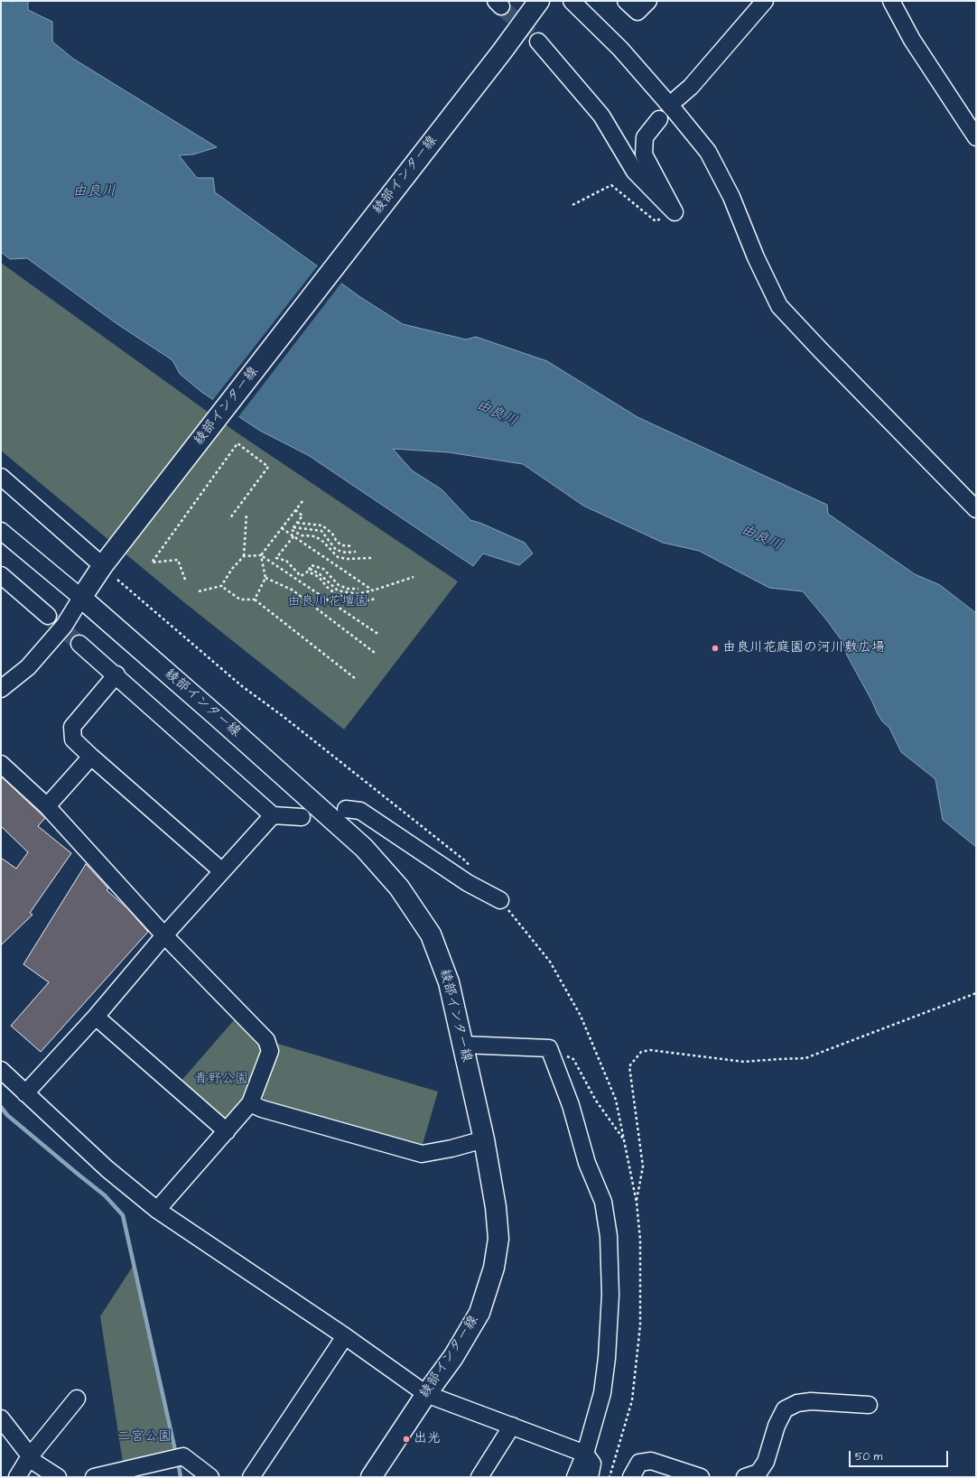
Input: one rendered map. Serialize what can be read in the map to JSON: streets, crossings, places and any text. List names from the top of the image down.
{
  "streets": {
    "main road": ["綾部インター線"]
  },
  "water": ["由良川"],
  "parks": ["由良川花壇園", "青野公園", "二宮公園"],
  "places": ["由良川花庭園の河川敷広場", "出光"],
  "scale_bar": "50 m"
}
